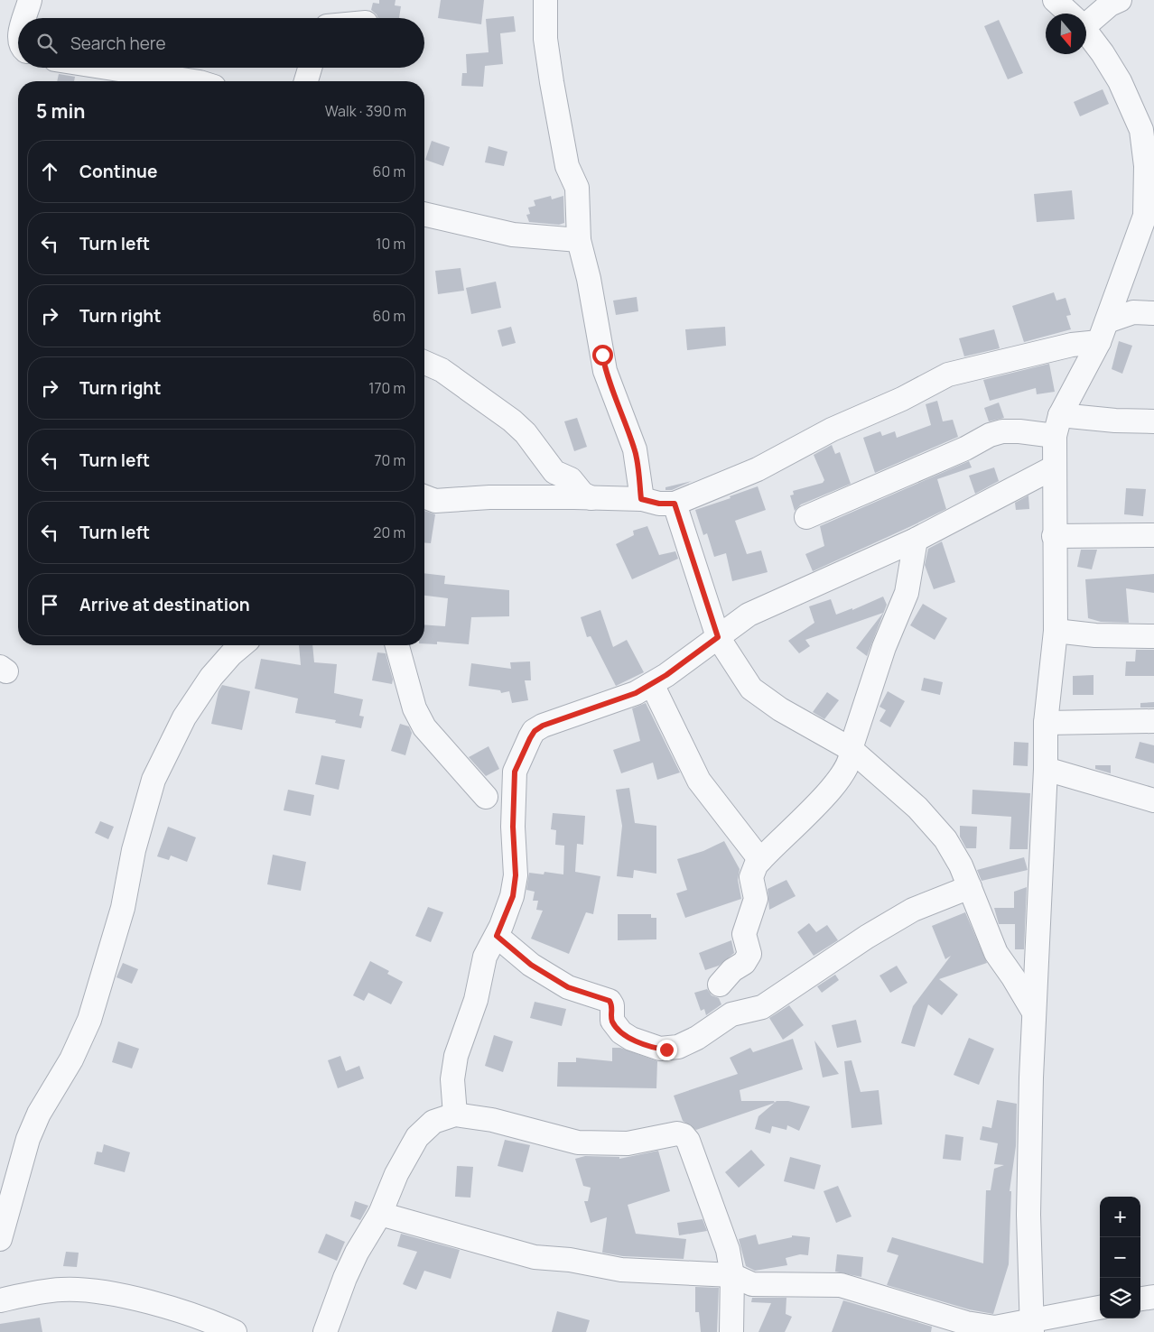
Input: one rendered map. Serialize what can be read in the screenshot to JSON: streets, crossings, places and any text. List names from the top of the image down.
{
  "north": "bottom",
  "page": {
    "search": "Search here",
    "heading": ["5 min", "Walk · 390 m"],
    "list": [
      ["Continue", "60 m"],
      ["Turn left", "10 m"],
      ["Turn right", "60 m"],
      ["Turn right", "170 m"],
      ["Turn left", "70 m"],
      ["Turn left", "20 m"],
      "Arrive at destination"
    ],
    "map_buttons": ["+", "−"]
  }
}
